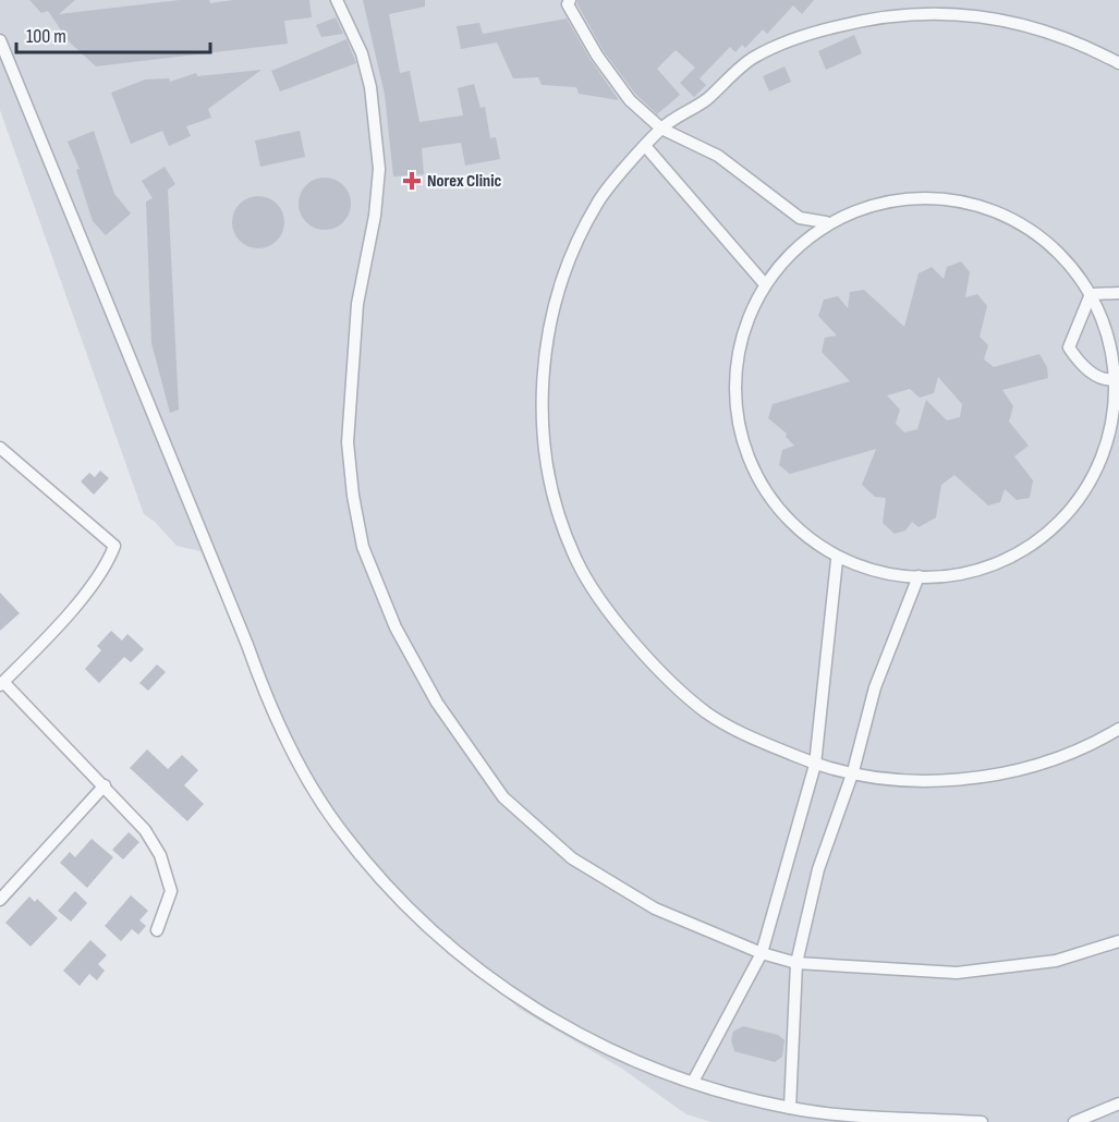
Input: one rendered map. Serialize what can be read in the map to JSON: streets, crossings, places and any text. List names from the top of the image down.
{
  "places": {
    "health": ["Norex Clinic"]
  },
  "scale_bar": "100 m"
}
